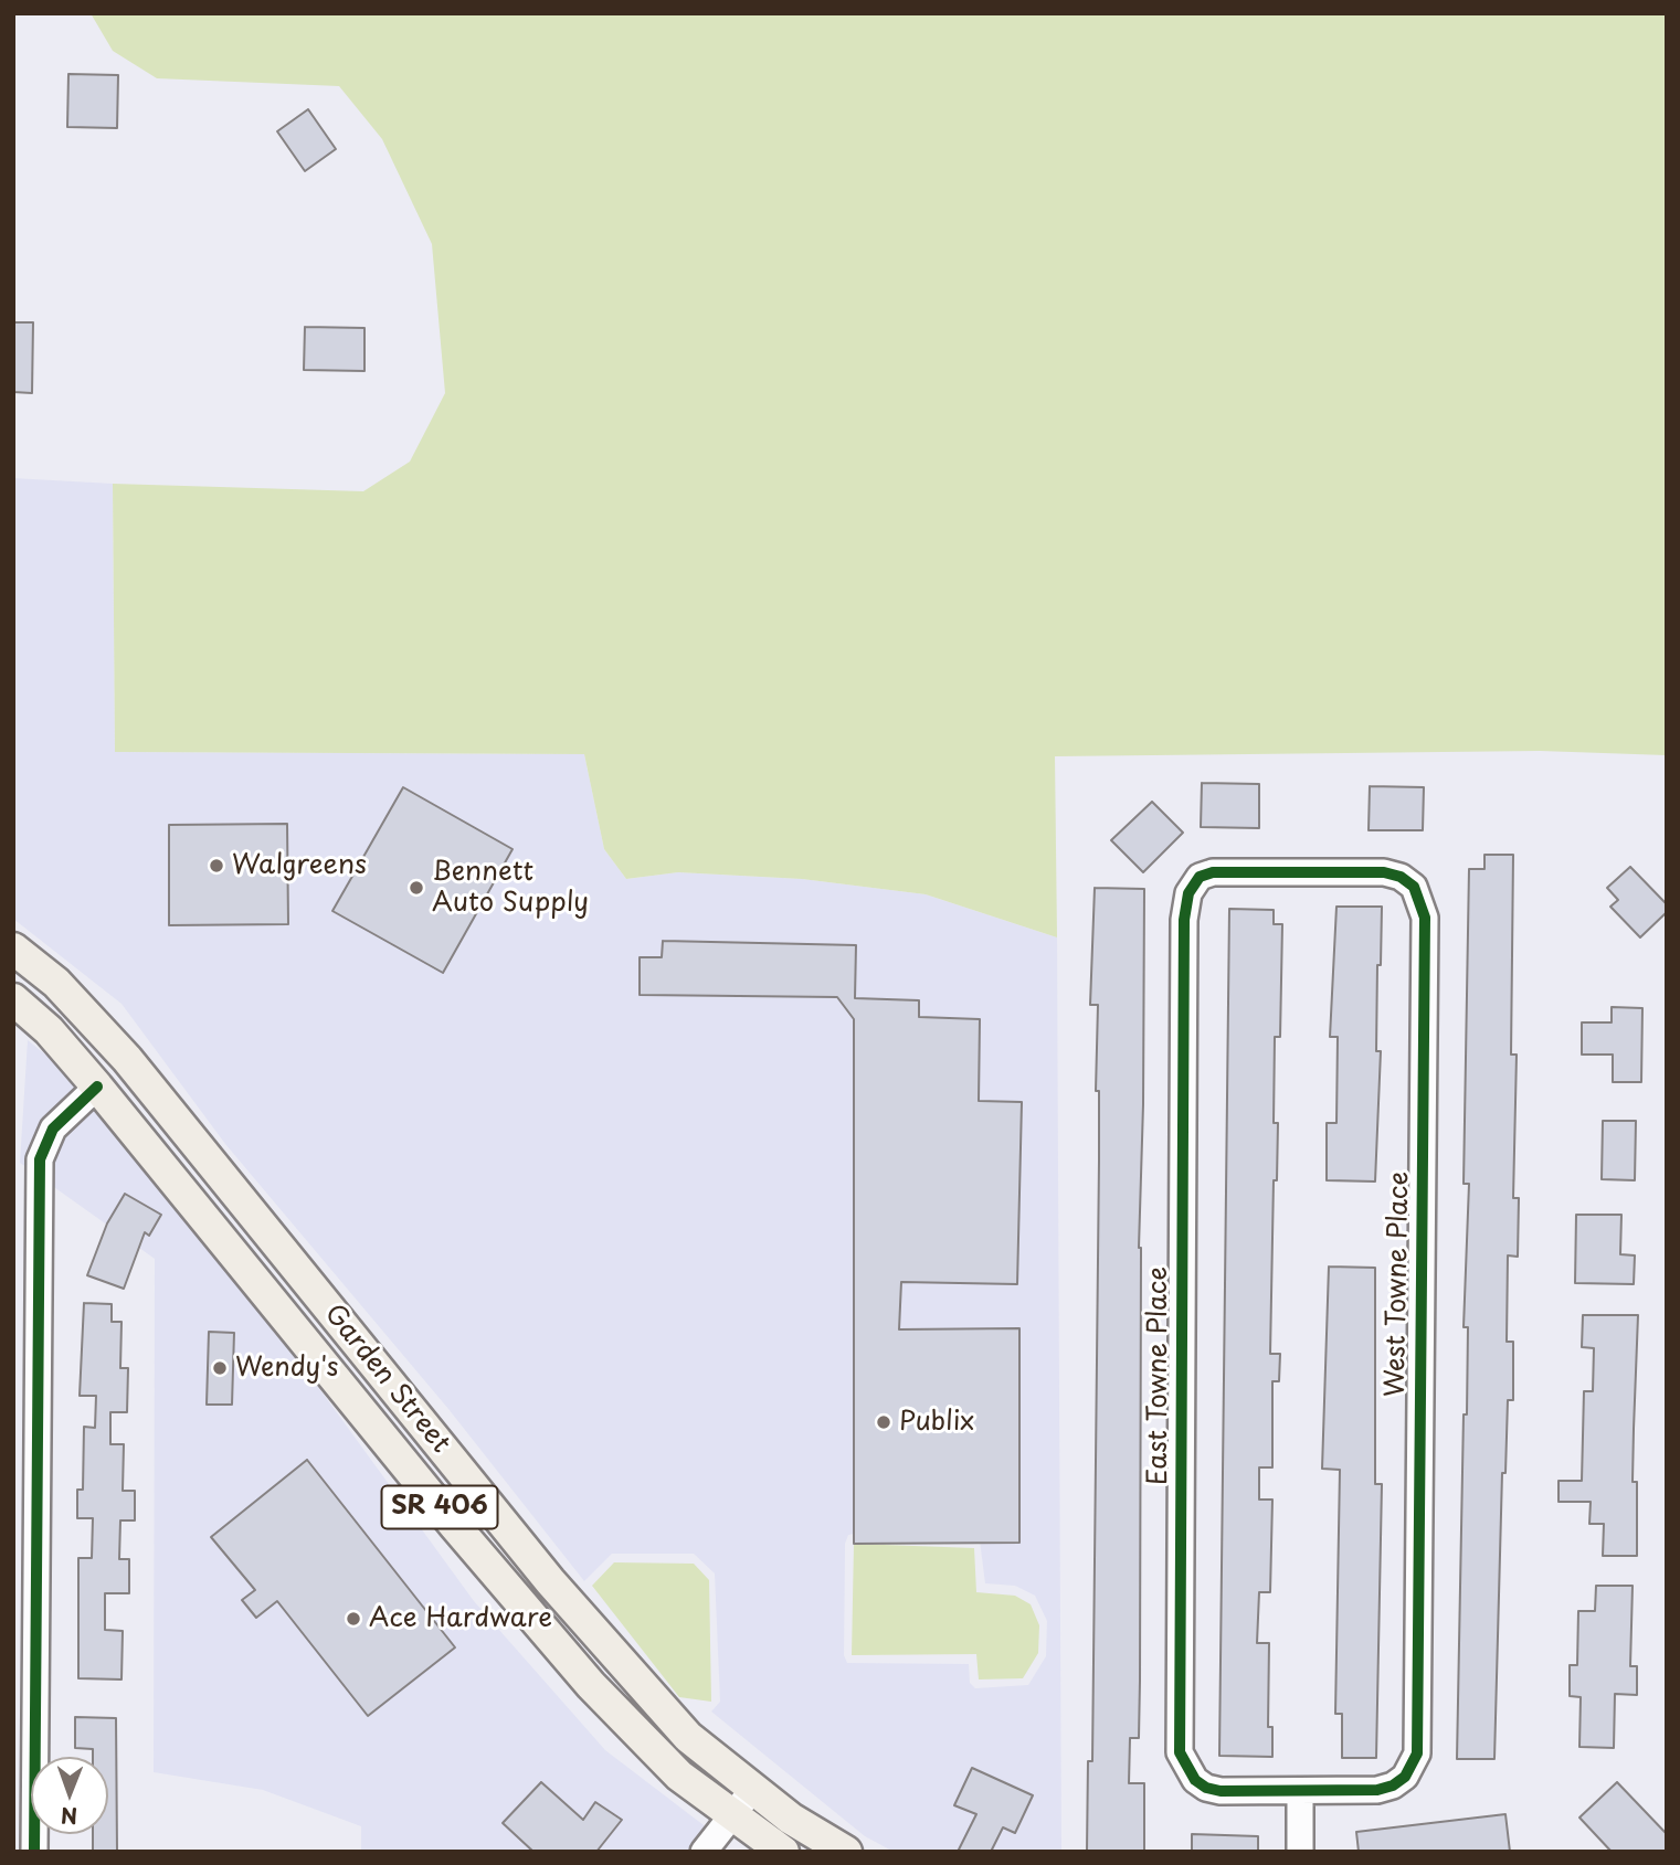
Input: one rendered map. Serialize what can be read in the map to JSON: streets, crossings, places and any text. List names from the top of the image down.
{
  "streets": {
    "main road": ["Garden Street", "SR 406"],
    "street": ["West Towne Place", "East Towne Place"]
  },
  "crossings": [
    ["West Towne Place", "East Towne Place"]
  ],
  "places": [
    "Walgreens",
    "Bennett Auto Supply",
    "Wendy's",
    "Publix",
    "Ace Hardware"
  ],
  "north": "bottom"
}
